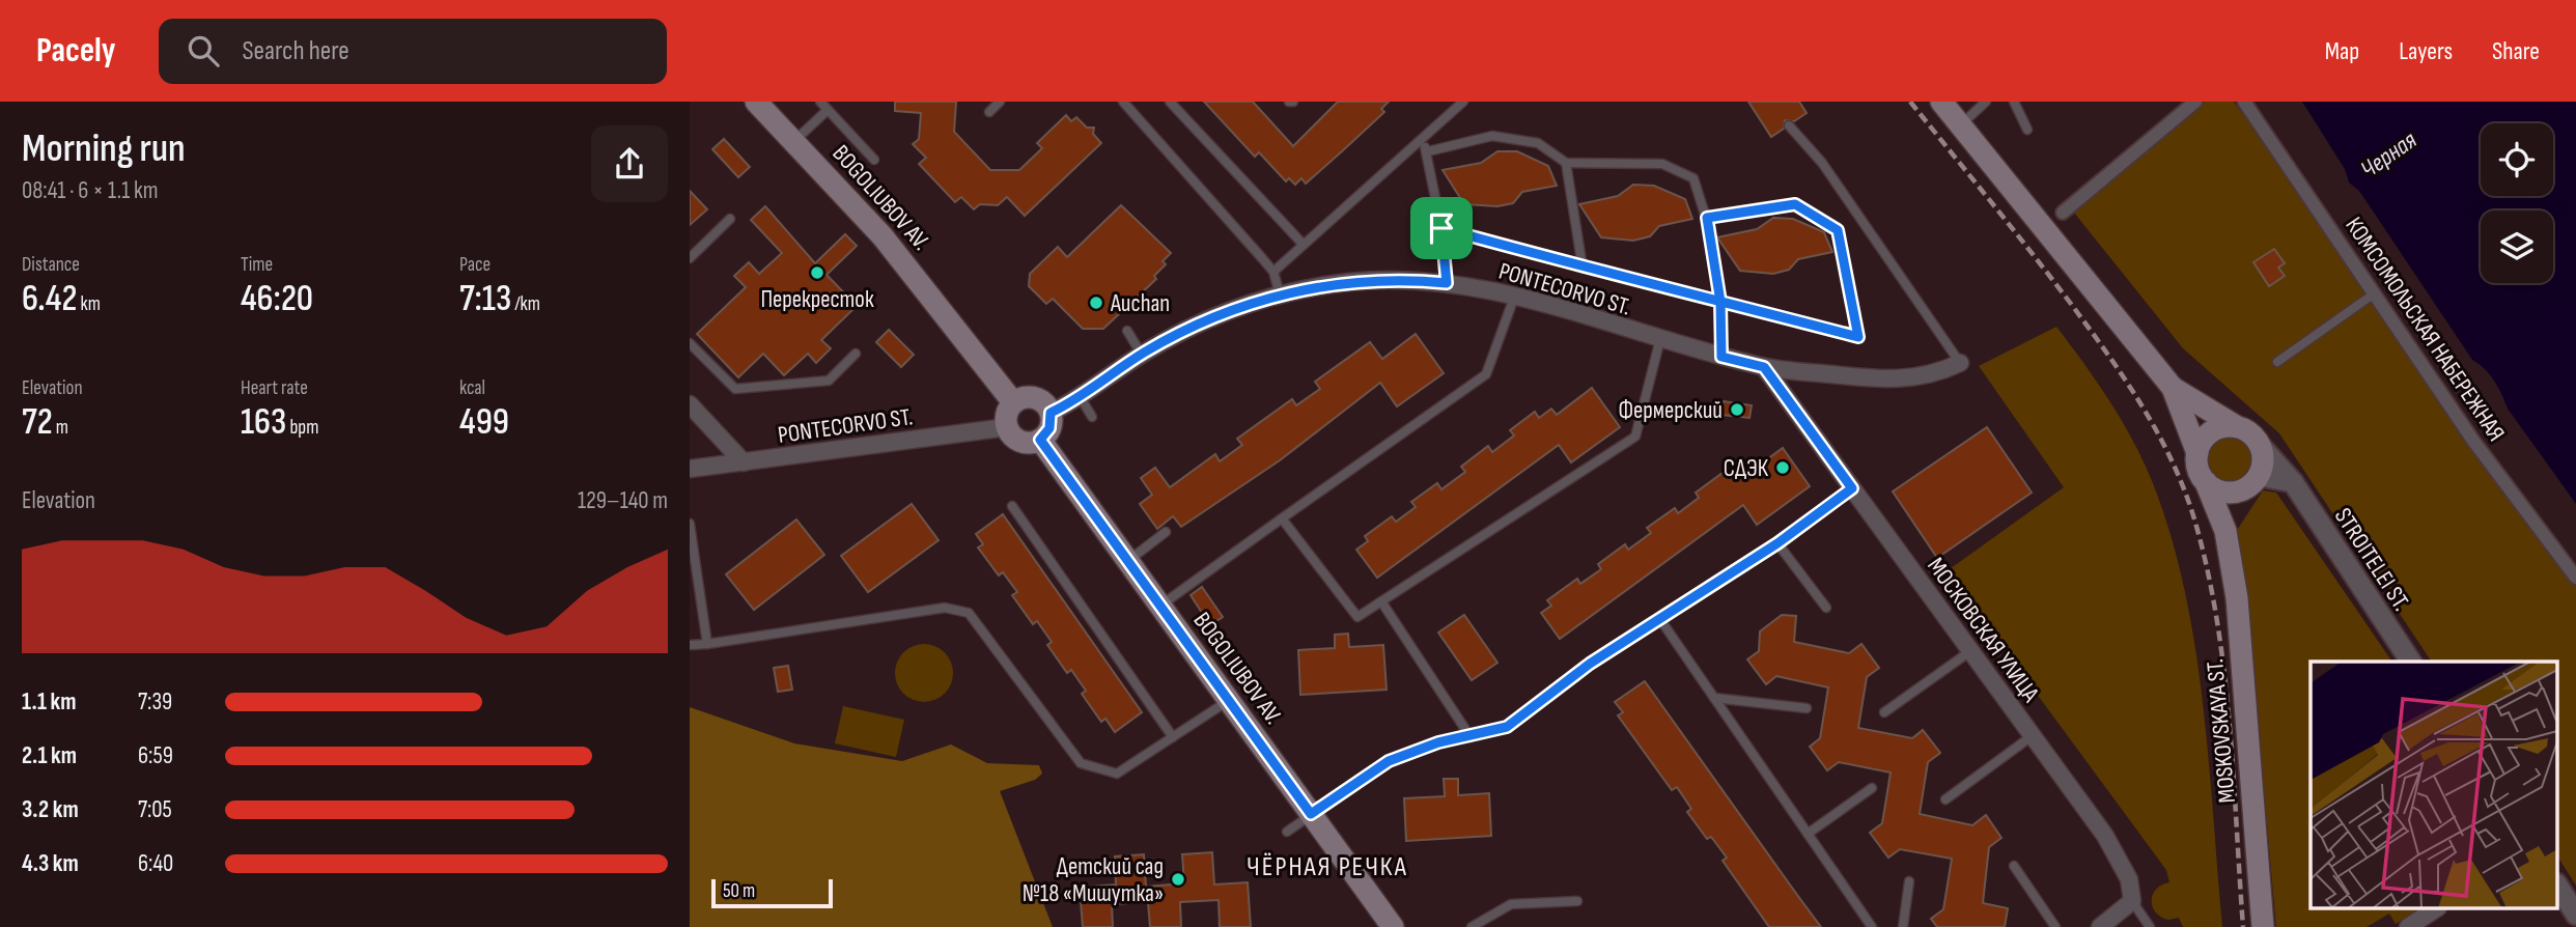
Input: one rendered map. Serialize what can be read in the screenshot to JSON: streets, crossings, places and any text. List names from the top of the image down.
{
  "streets": {
    "main road": ["BOGOLIUBOV AV.", "MOSKOVSKAYA ST."],
    "street": [
      "PONTECORVO ST.",
      "КОМСОМОЛЬСКАЯ НАБЕРЕЖНАЯ",
      "STROITELEI ST.",
      "МОСКОВСКАЯ УЛИЦА"
    ]
  },
  "crossings": [
    ["BOGOLIUBOV AV.", "PONTECORVO ST."],
    ["PONTECORVO ST.", "МОСКОВСКАЯ УЛИЦА"],
    ["STROITELEI ST.", "MOSKOVSKAYA ST."]
  ],
  "districts": ["ЧЁРНАЯ РЕЧКА"],
  "water": ["Черная"],
  "places": [
    "Перекресток",
    "Auchan",
    "Фермерский",
    "СДЭК",
    "Детский сад №18 «Мишутка»"
  ],
  "scale_bar": "50 m",
  "page": {
    "header": "Pacely",
    "search": "Search here",
    "nav": ["Map", "Layers", "Share"],
    "heading": ["Morning run", "08:41 · 6 × 1.1 km"],
    "stats": [
      ["Distance", "6.42 km"],
      ["Time", "46:20"],
      ["Pace", "7:13 /km"],
      ["Elevation", "72 m"],
      ["Heart rate", "163 bpm"],
      ["kcal", "499"]
    ],
    "chart": ["Elevation", "129–140 m"],
    "list": [
      {
        "name": "1.1 km",
        "note": "7:39"
      },
      {
        "name": "2.1 km",
        "note": "6:59"
      },
      {
        "name": "3.2 km",
        "note": "7:05"
      },
      {
        "name": "4.3 km",
        "note": "6:40"
      }
    ],
    "scale": "50 m"
  }
}
